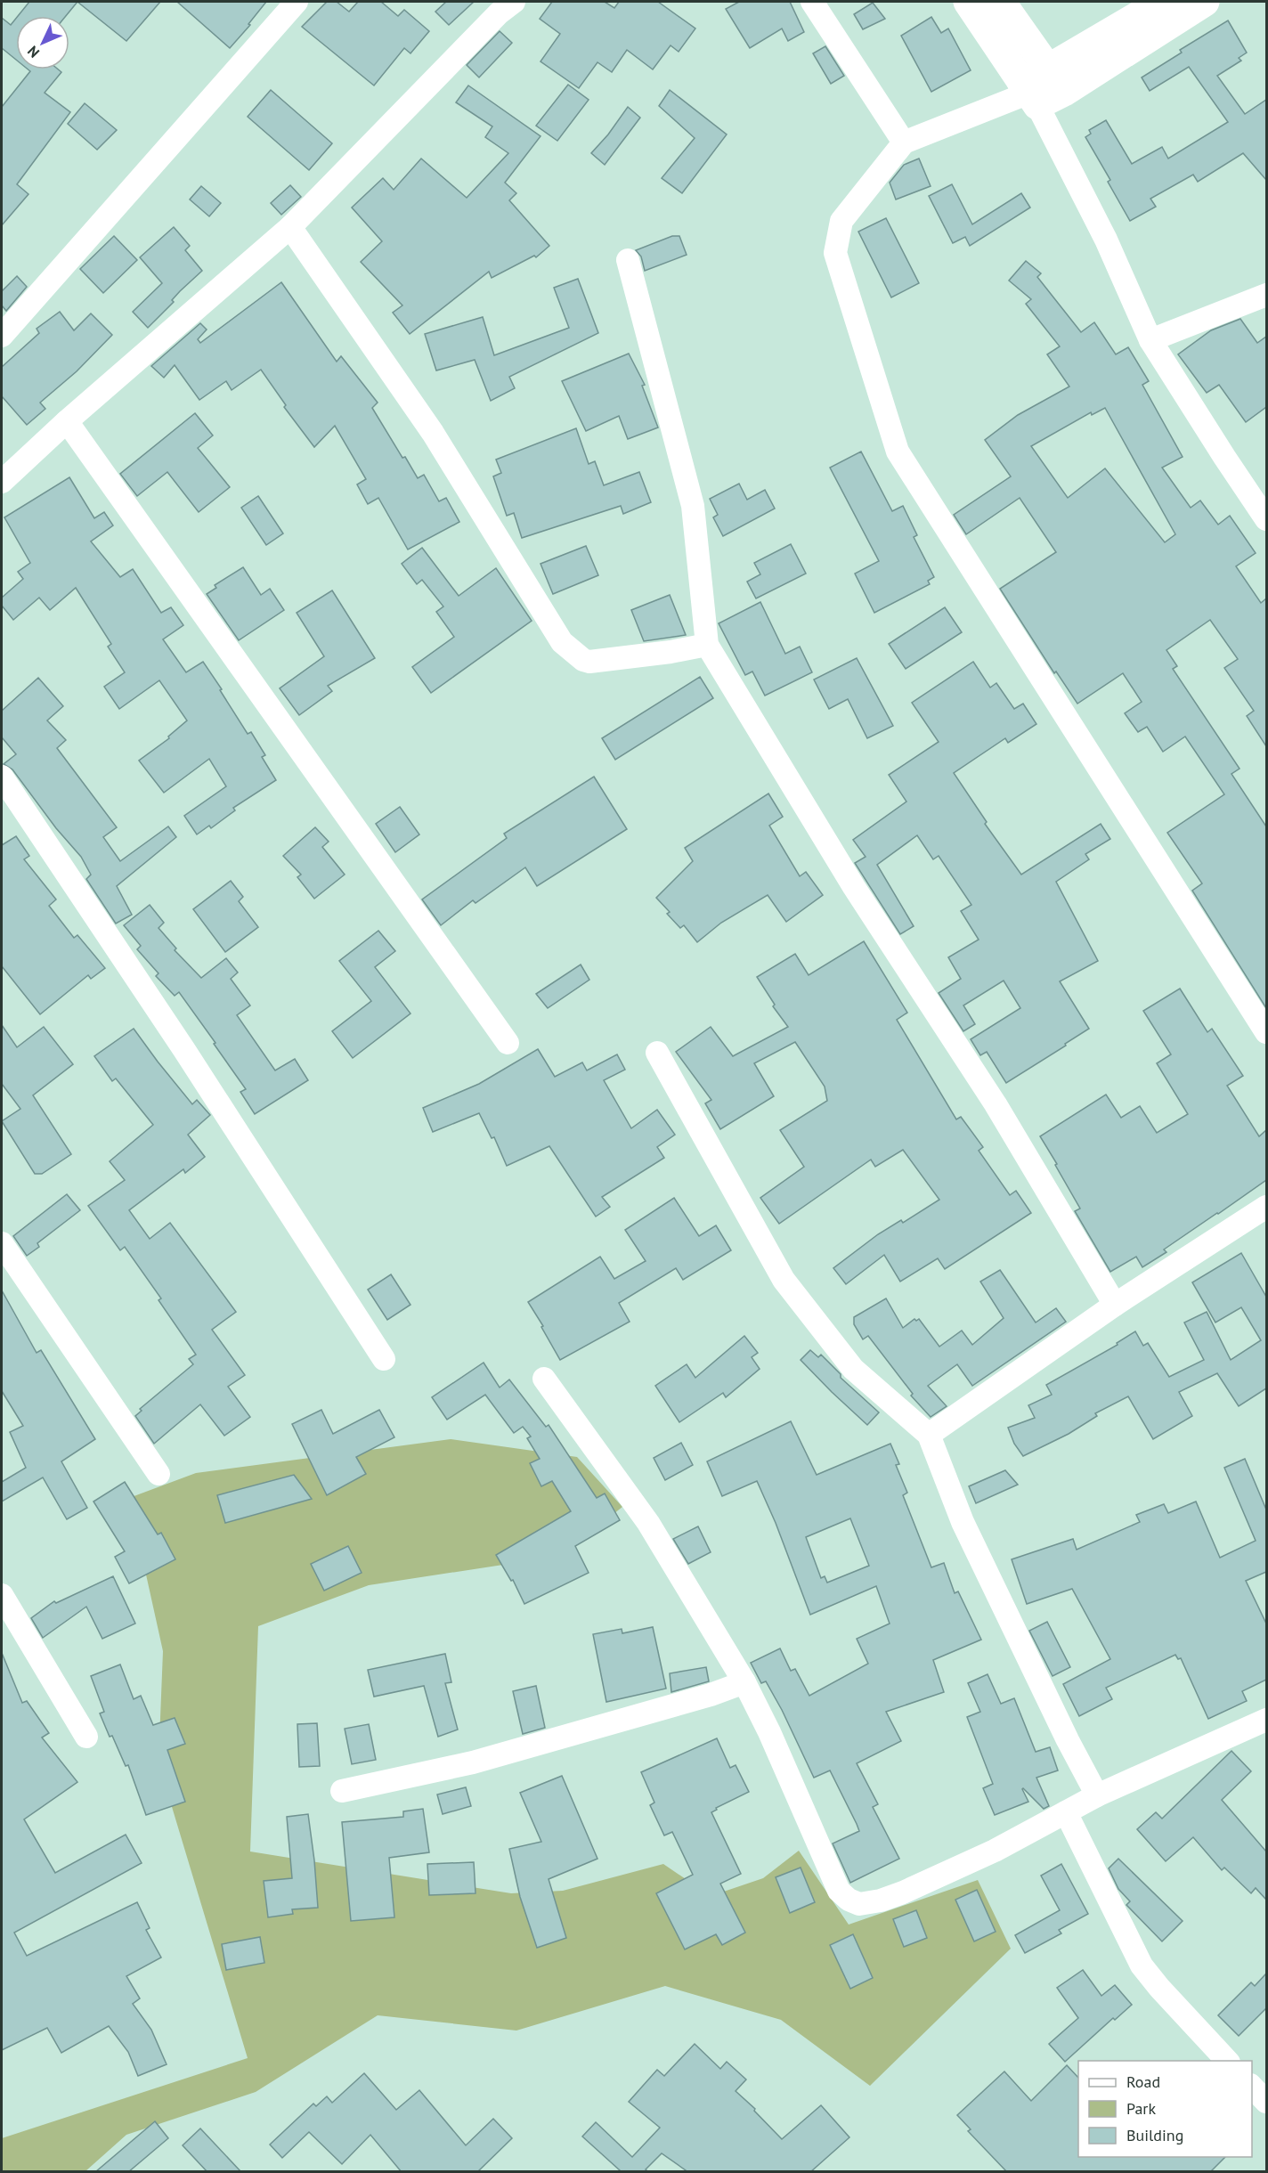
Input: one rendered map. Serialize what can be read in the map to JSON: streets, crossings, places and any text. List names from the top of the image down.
{
  "legend": ["Road", "Park", "Building"],
  "north": "bottom left"
}
